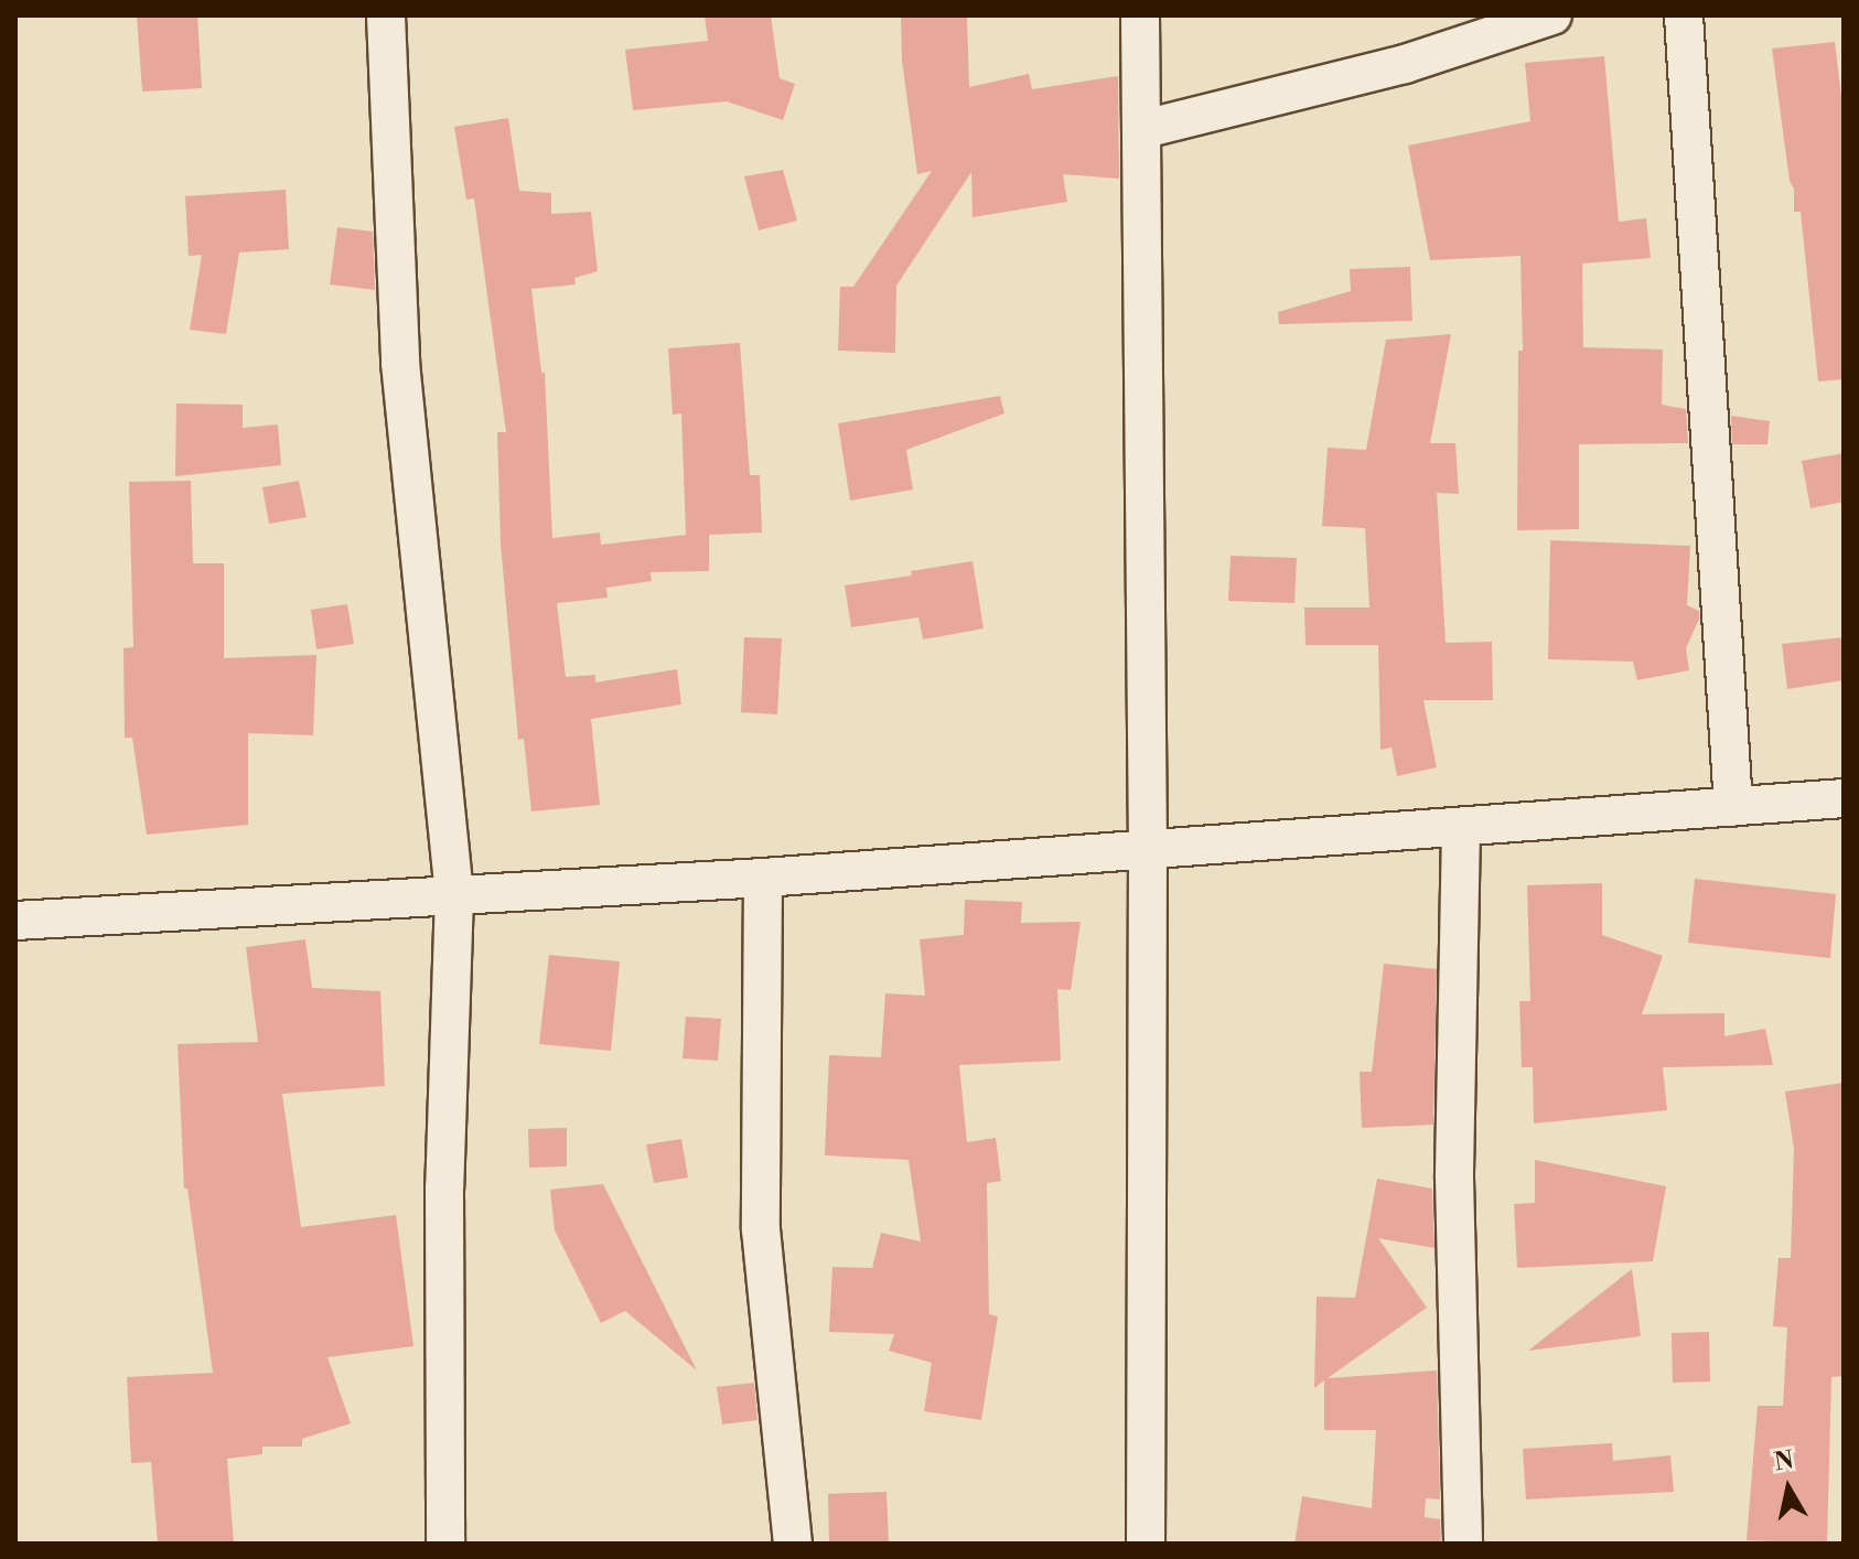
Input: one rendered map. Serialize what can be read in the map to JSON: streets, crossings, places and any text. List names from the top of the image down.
{
  "north": "top"
}
